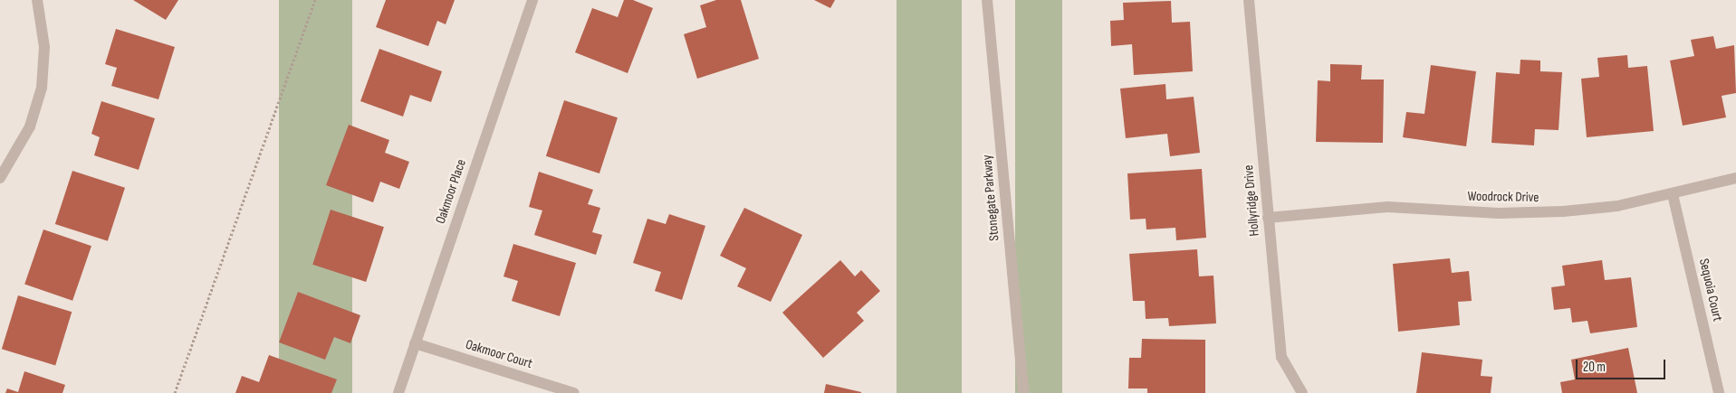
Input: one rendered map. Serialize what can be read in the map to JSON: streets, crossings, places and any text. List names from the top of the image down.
{
  "streets": {
    "street": [
      "Oakmoor Place",
      "Woodrock Drive",
      "Stonegate Parkway",
      "Hollyridge Drive",
      "Sequoia Court",
      "Oakmoor Court"
    ]
  },
  "crossings": [
    ["Oakmoor Place", "Oakmoor Court"],
    ["Woodrock Drive", "Hollyridge Drive"],
    ["Woodrock Drive", "Sequoia Court"]
  ],
  "scale_bar": "20 m"
}
